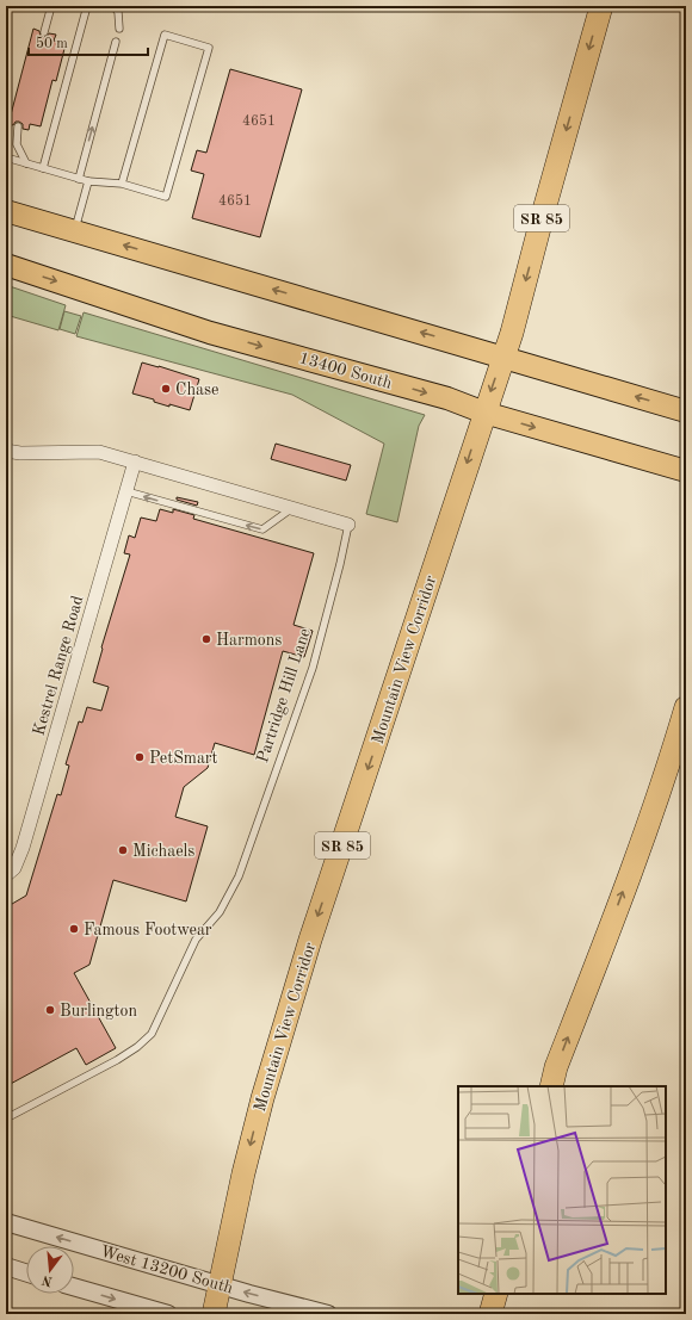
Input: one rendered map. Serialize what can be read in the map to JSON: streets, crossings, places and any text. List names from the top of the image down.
{
  "streets": {
    "highway": ["SR 85", "Mountain View Corridor"],
    "main road": ["13400 South"],
    "street": ["Kestrel Range Road", "Partridge Hill Lane", "West 13200 South"]
  },
  "crossings": [
    ["13400 South", "Mountain View Corridor"],
    ["Mountain View Corridor", "West 13200 South"],
    ["Kestrel Range Road", "Partridge Hill Lane"]
  ],
  "one_way": ["Mountain View Corridor"],
  "places": [
    "Chase",
    "Harmons",
    "PetSmart",
    "Michaels",
    "Famous Footwear",
    "Burlington"
  ],
  "house_numbers": ["4651", "4651"],
  "scale_bar": "50 m",
  "north": "bottom"
}
